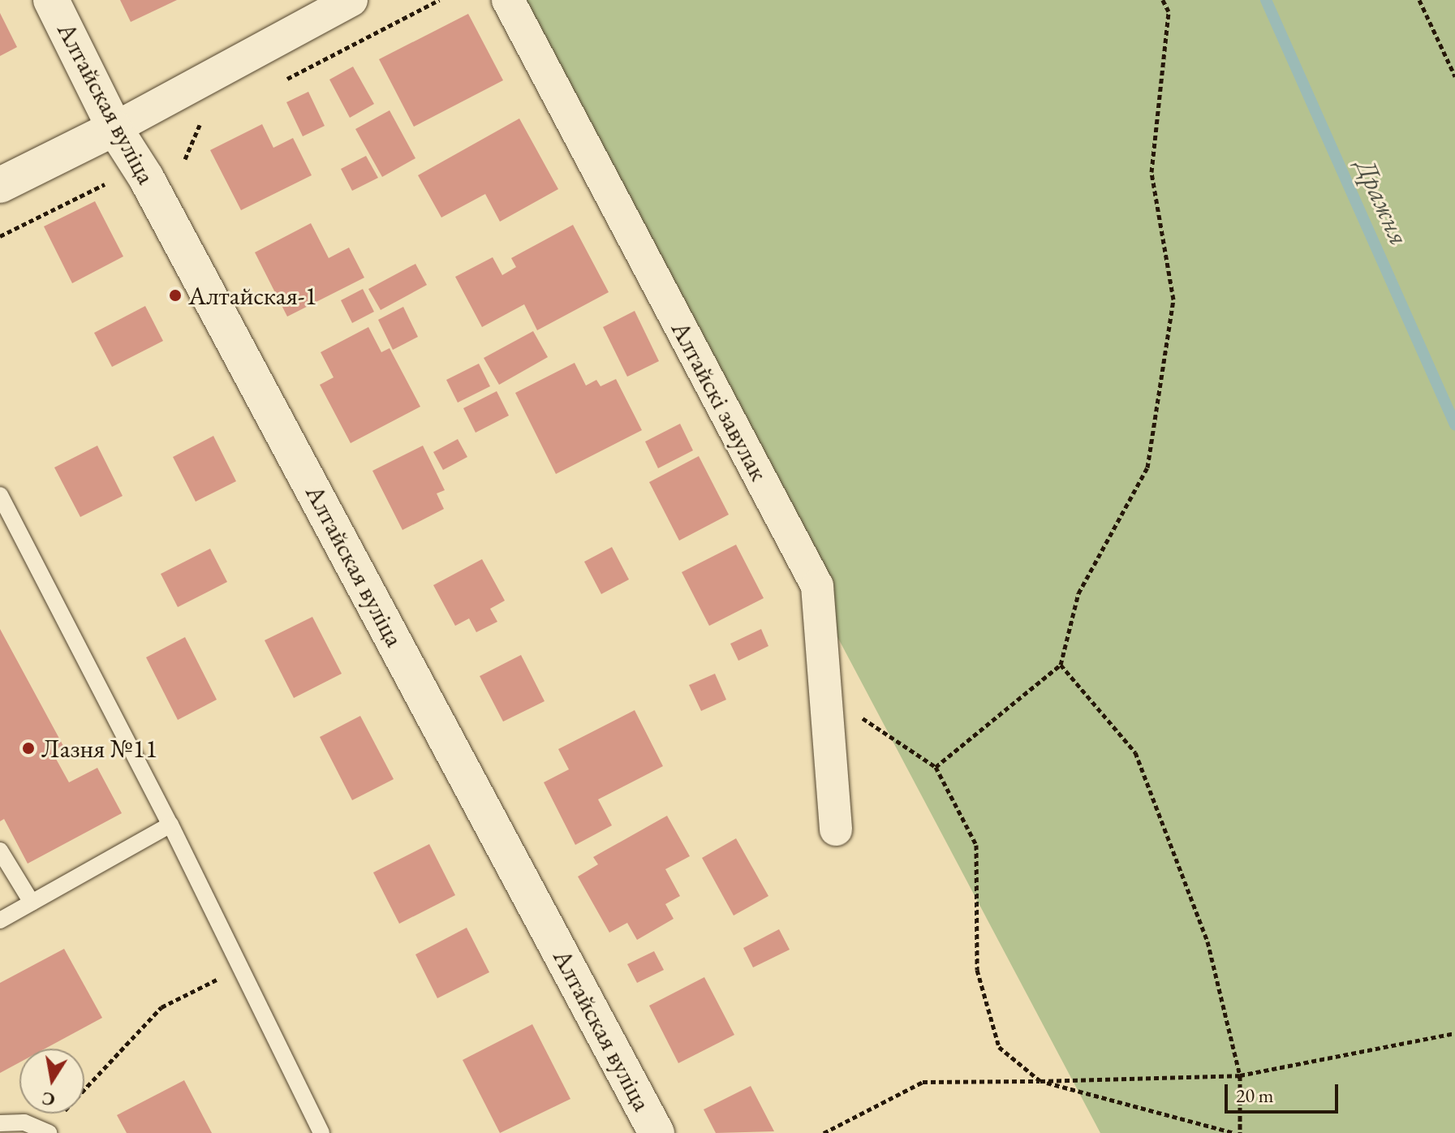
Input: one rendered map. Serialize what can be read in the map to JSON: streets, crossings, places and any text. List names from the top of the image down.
{
  "streets": {
    "main road": ["Алтайская вуліца"],
    "street": ["Алтайскі завулак"]
  },
  "water": ["Дражня"],
  "places": ["Алтайская-1", "Лазня №11"],
  "scale_bar": "20 m",
  "north": "bottom"
}
